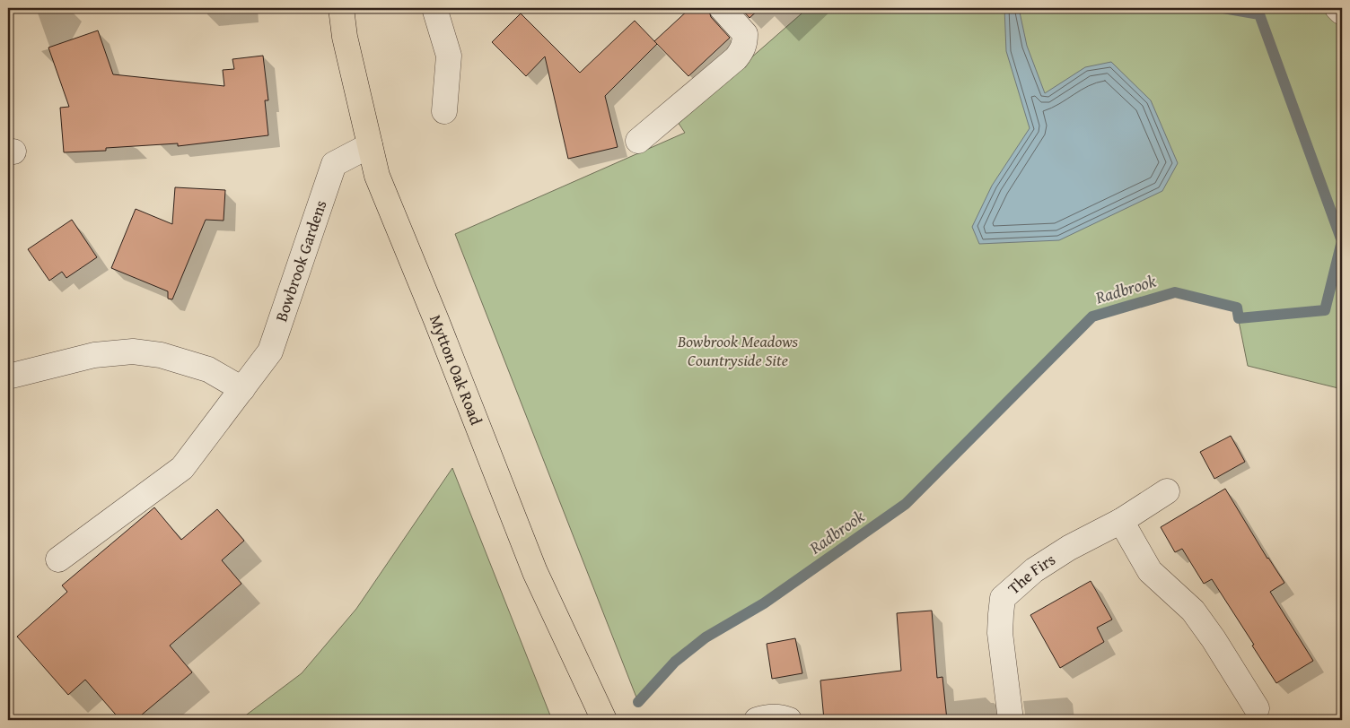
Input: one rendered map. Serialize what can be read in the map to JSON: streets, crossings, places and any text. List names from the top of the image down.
{
  "streets": {
    "main road": ["Mytton Oak Road"],
    "street": ["Bowbrook Gardens", "The Firs"]
  },
  "crossings": [
    ["Bowbrook Gardens", "Mytton Oak Road"]
  ],
  "water": ["Radbrook"],
  "parks": ["Bowbrook Meadows Countryside Site"]
}
